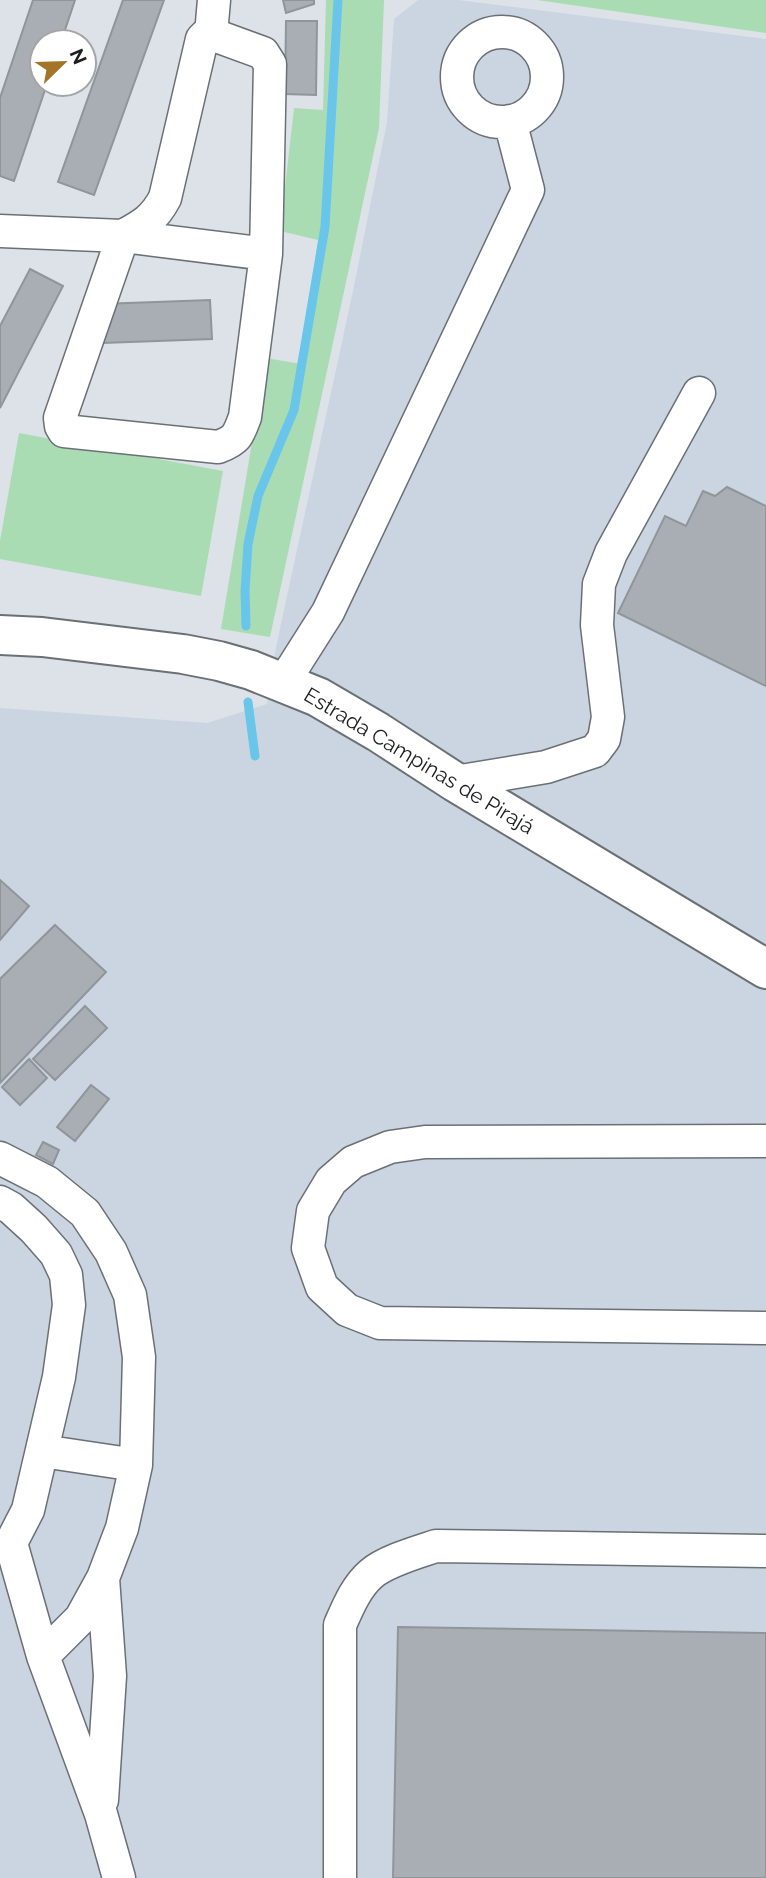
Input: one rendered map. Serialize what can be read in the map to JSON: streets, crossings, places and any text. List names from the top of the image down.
{
  "streets": {
    "main road": ["Estrada Campinas de Pirajá"]
  },
  "north": "top right"
}
